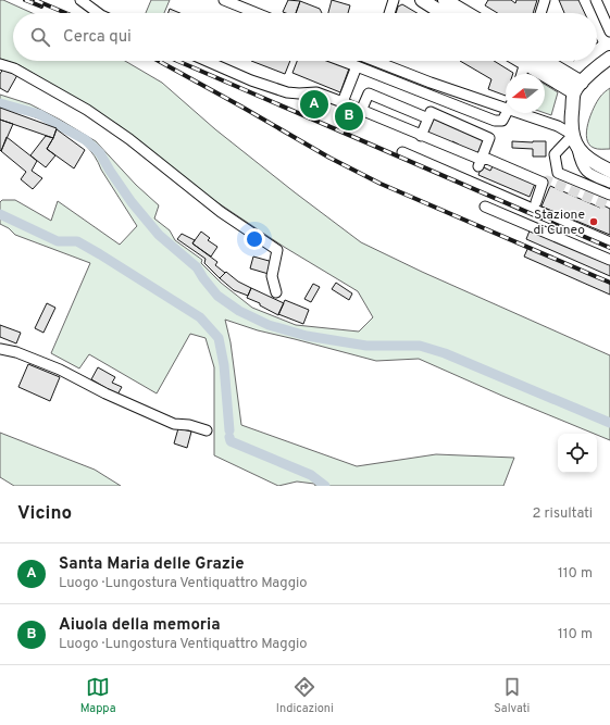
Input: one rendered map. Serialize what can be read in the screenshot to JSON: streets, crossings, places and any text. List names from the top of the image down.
{
  "places": ["Stazione di Cuneo"],
  "north": "left",
  "page": {
    "search": "Cerca qui",
    "pins": ["A", "B"],
    "heading": ["Vicino", "2 risultati"],
    "list": [
      {
        "mark": "A",
        "name": "Santa Maria delle Grazie",
        "note": "Luogo · Lungostura Ventiquattro Maggio",
        "value": "110 m"
      },
      {
        "mark": "B",
        "name": "Aiuola della memoria",
        "note": "Luogo · Lungostura Ventiquattro Maggio",
        "value": "110 m"
      }
    ],
    "nav": ["Mappa", "Indicazioni", "Salvati"]
  }
}
